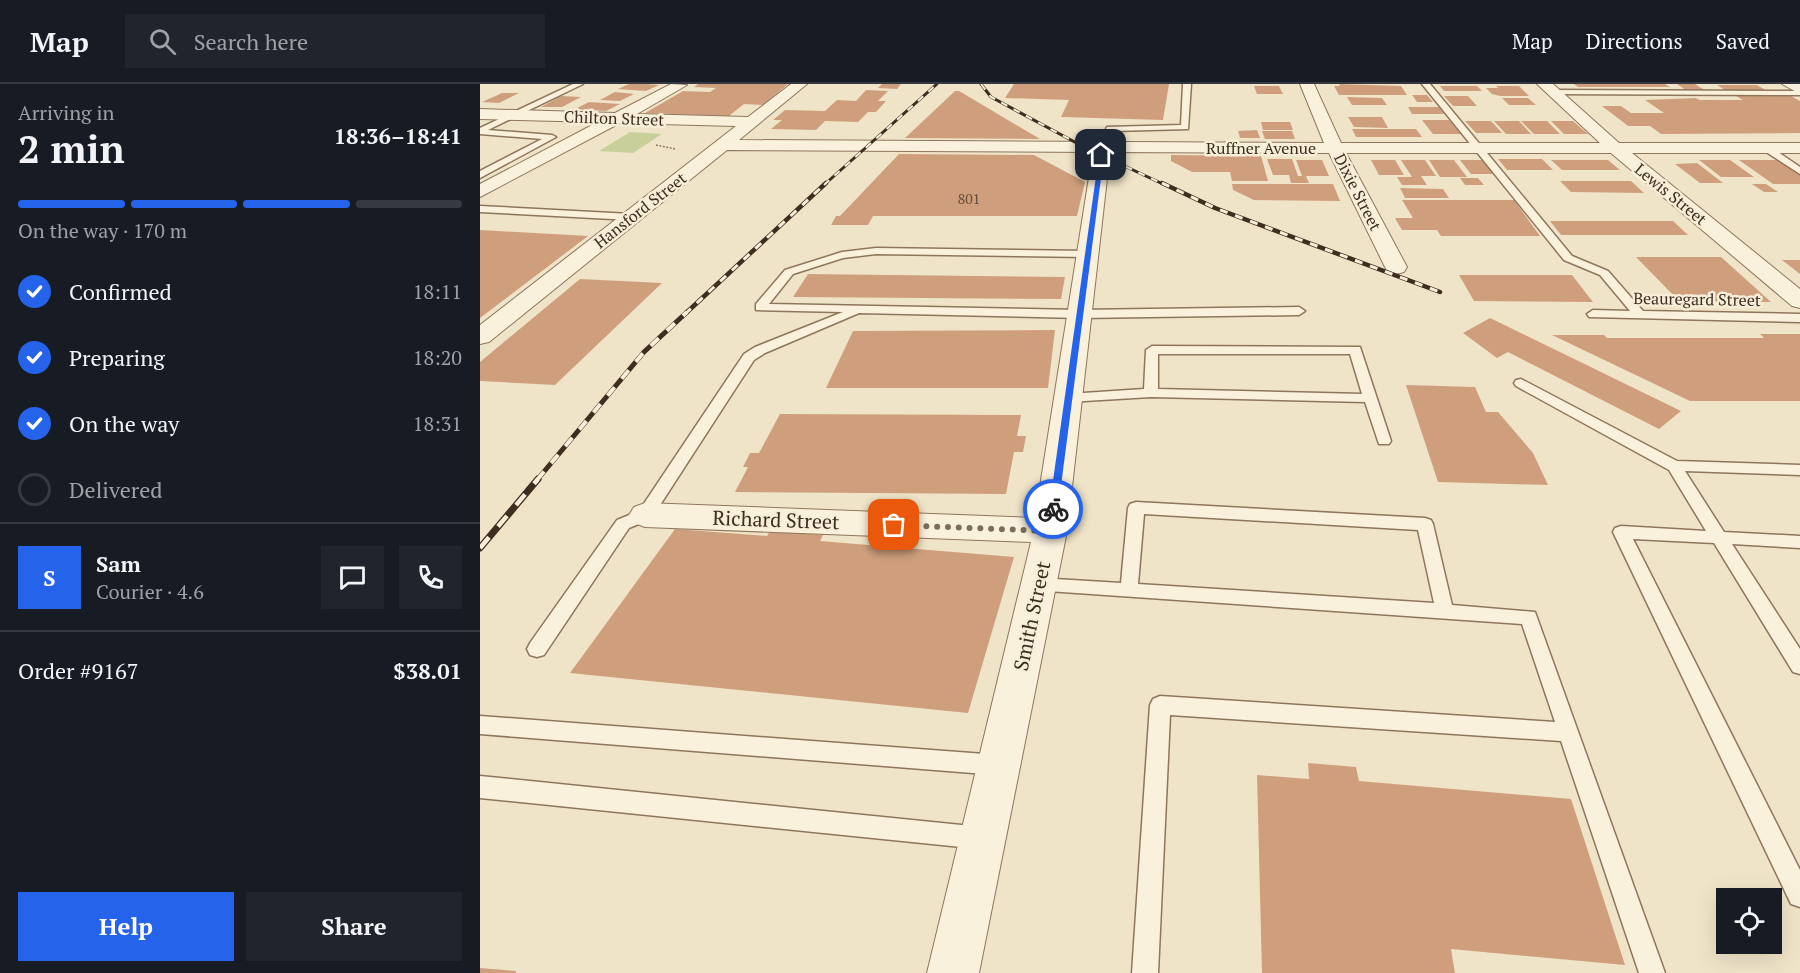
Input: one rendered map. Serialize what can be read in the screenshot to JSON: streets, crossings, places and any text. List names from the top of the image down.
{
  "streets": {
    "street": [
      "Chilton Street",
      "Ruffner Avenue",
      "Dixie Street",
      "Lewis Street",
      "Hansford Street",
      "Richard Street",
      "Smith Street"
    ],
    "lane": ["Beauregard Street"]
  },
  "crossings": [
    ["Chilton Street", "Hansford Street"],
    ["Ruffner Avenue", "Dixie Street"],
    ["Ruffner Avenue", "Lewis Street"],
    ["Ruffner Avenue", "Hansford Street"],
    ["Ruffner Avenue", "Smith Street"],
    ["Richard Street", "Smith Street"]
  ],
  "house_numbers": ["801"],
  "page": {
    "header": "Map",
    "search": "Search here",
    "nav": ["Map", "Directions", "Saved"],
    "heading": ["2 min", "Arriving in", "18:36–18:41"],
    "panel": [
      "Sam",
      "Courier · 4.6",
      "Order #9167",
      "$38.01"
    ],
    "bar": "On the way · 170 m",
    "list": [
      ["Confirmed", "18:11"],
      ["Preparing", "18:20"],
      ["On the way", "18:31"],
      "Delivered"
    ],
    "round": "S",
    "buttons": ["Help", "Share"]
  }
}
